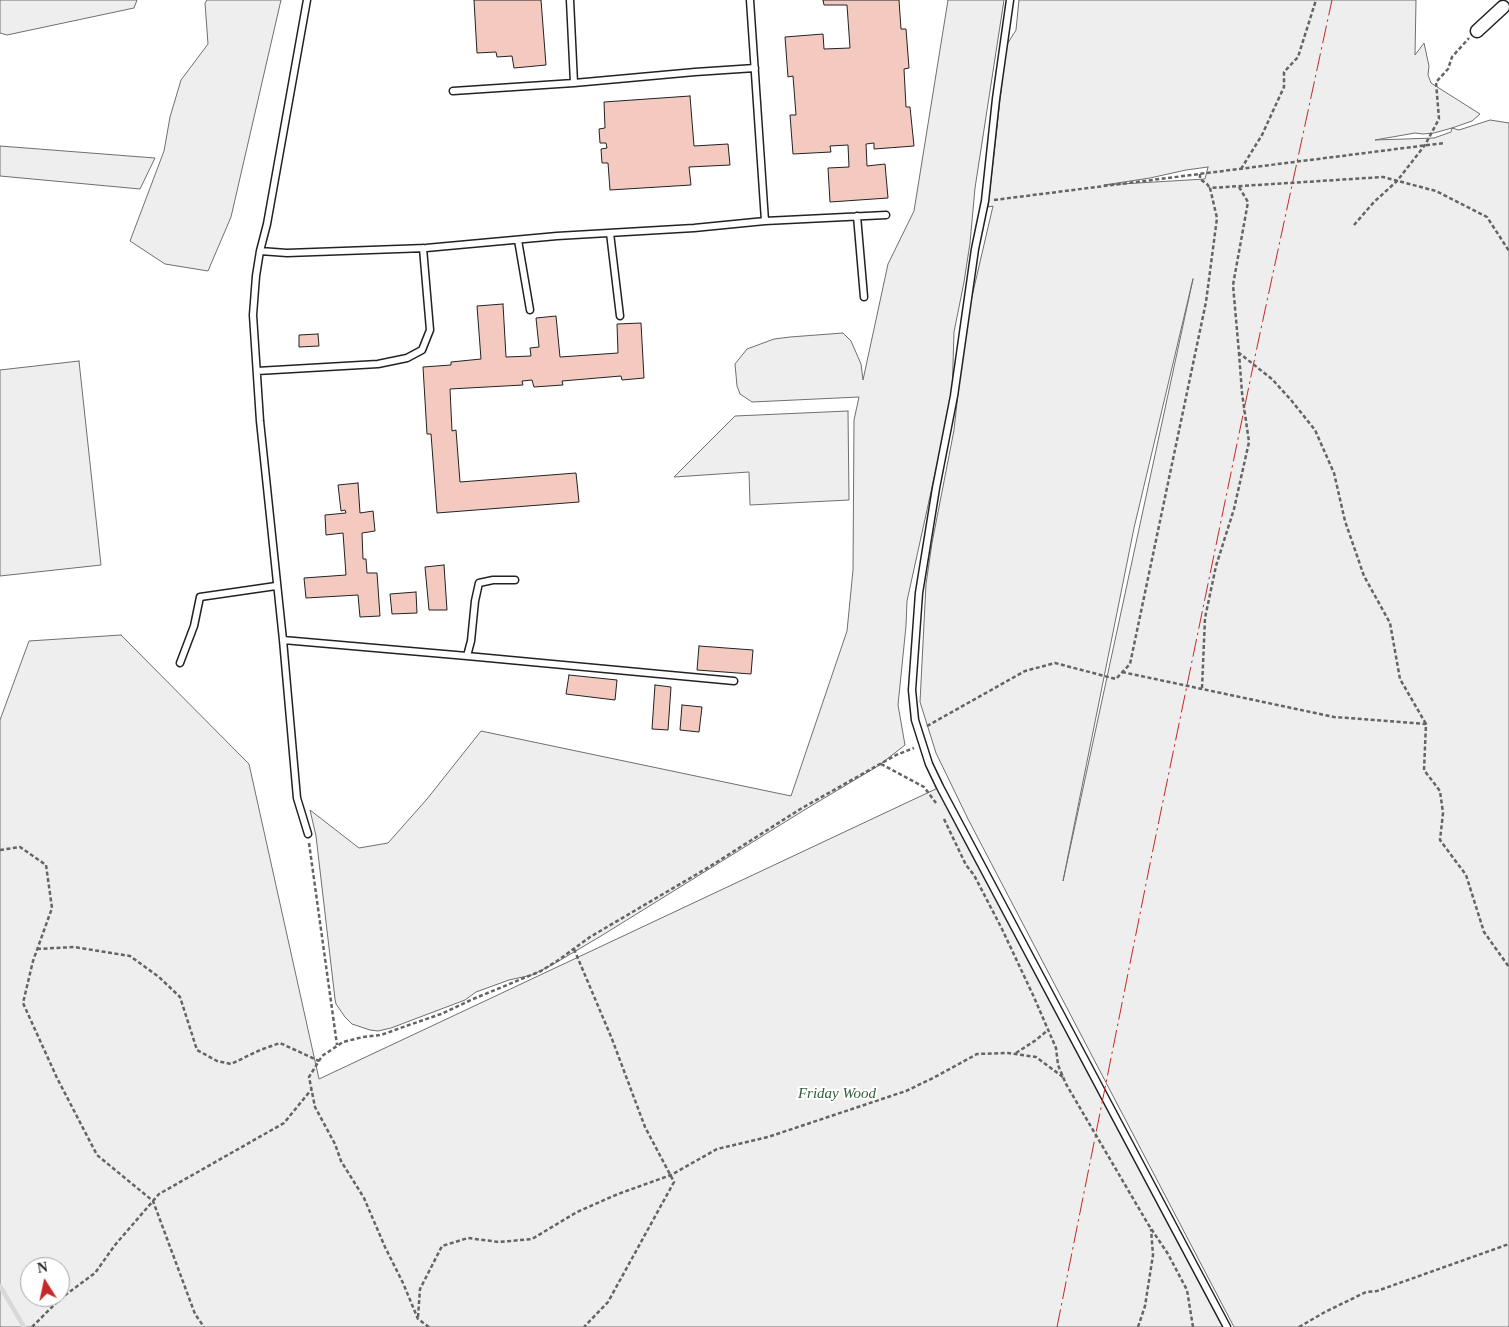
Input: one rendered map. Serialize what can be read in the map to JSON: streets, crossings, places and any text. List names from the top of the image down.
{
  "parks": ["Friday Wood"],
  "north": "top"
}
